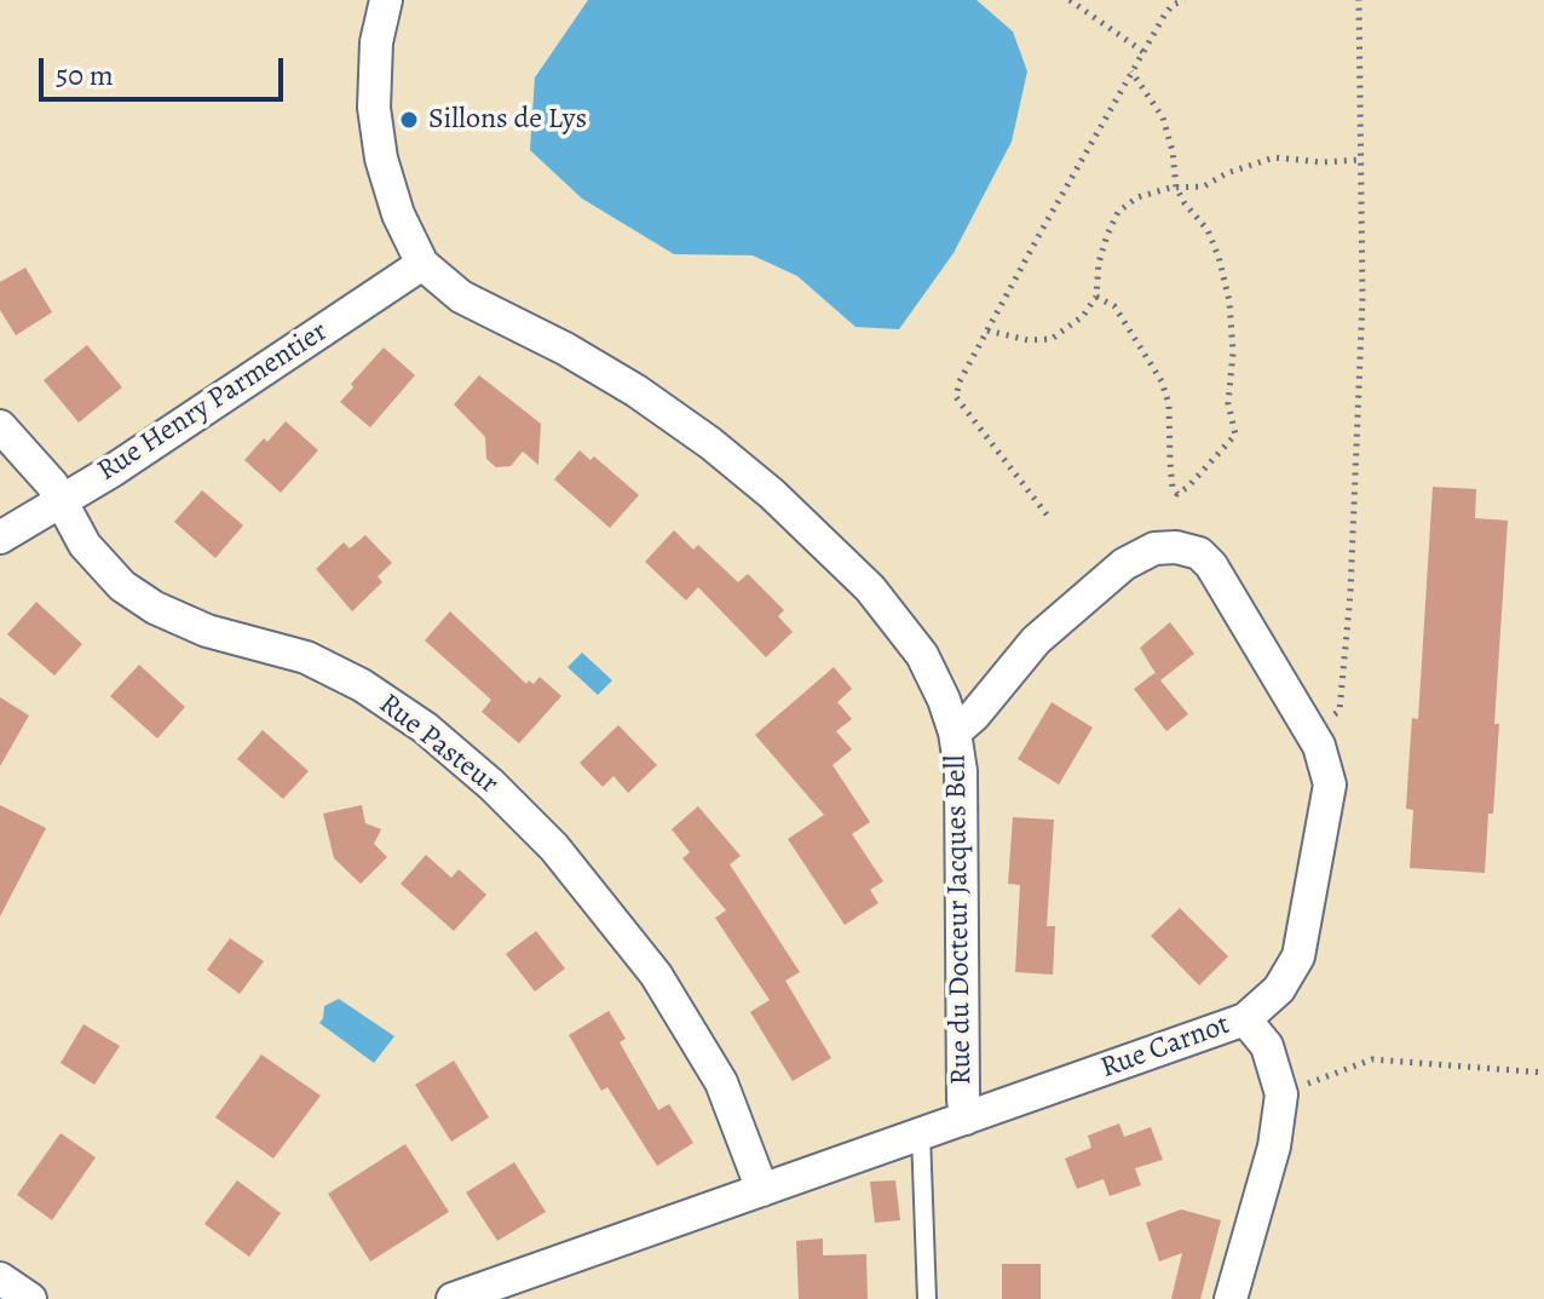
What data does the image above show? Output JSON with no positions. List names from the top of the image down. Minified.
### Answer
{"streets":{"street":["Rue Henry Parmentier","Rue Pasteur","Rue du Docteur Jacques Bell","Rue Carnot"]},"crossings":[["Rue Henry Parmentier","Rue Pasteur"],["Rue Henry Parmentier","Rue du Docteur Jacques Bell"],["Rue Pasteur","Rue Carnot"],["Rue du Docteur Jacques Bell","Rue Carnot"]],"places":["Sillons de Lys"],"scale_bar":"50 m"}
